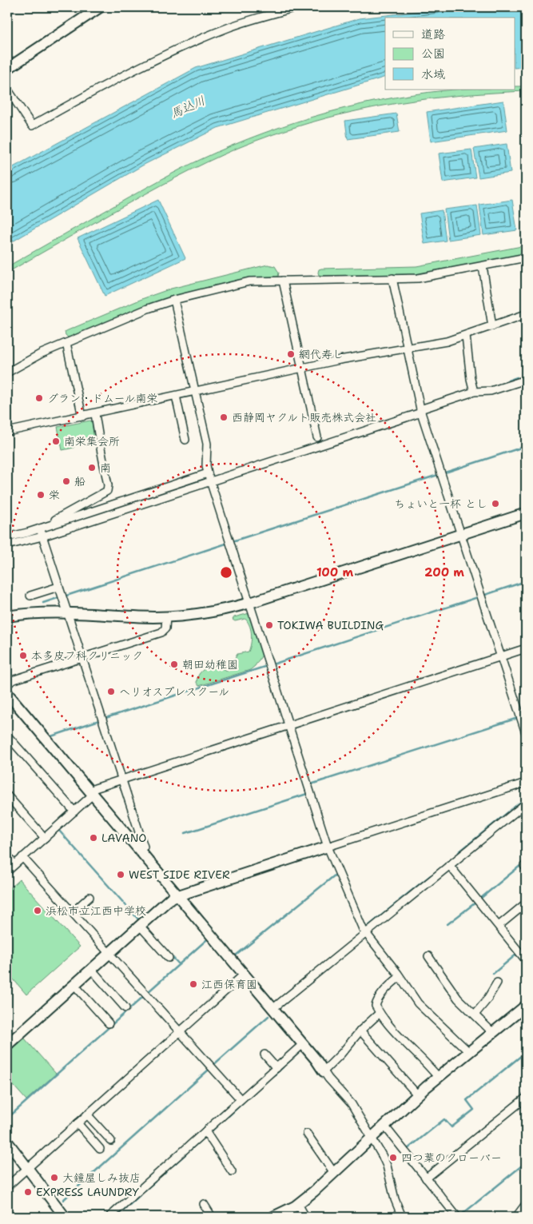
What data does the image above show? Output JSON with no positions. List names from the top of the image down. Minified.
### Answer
{"water":["馬込川"],"places":["網代寿し","グラン・ドムール南栄","西静岡ヤクルト販売株式会社","南栄集会所","南","船","栄","ちょいと一杯 とし","TOKIWA BUILDING","本多皮フ科クリニック","朝田幼稚園","ヘリオスプレスクール","LAVANO","WEST SIDE RIVER","浜松市立江西中学校","江西保育園","四つ葉のクローバー","大鐘屋しみ抜店","EXPRESS LAUNDRY"],"legend":["道路","公園","水域"],"rings":["100 m","200 m"]}
